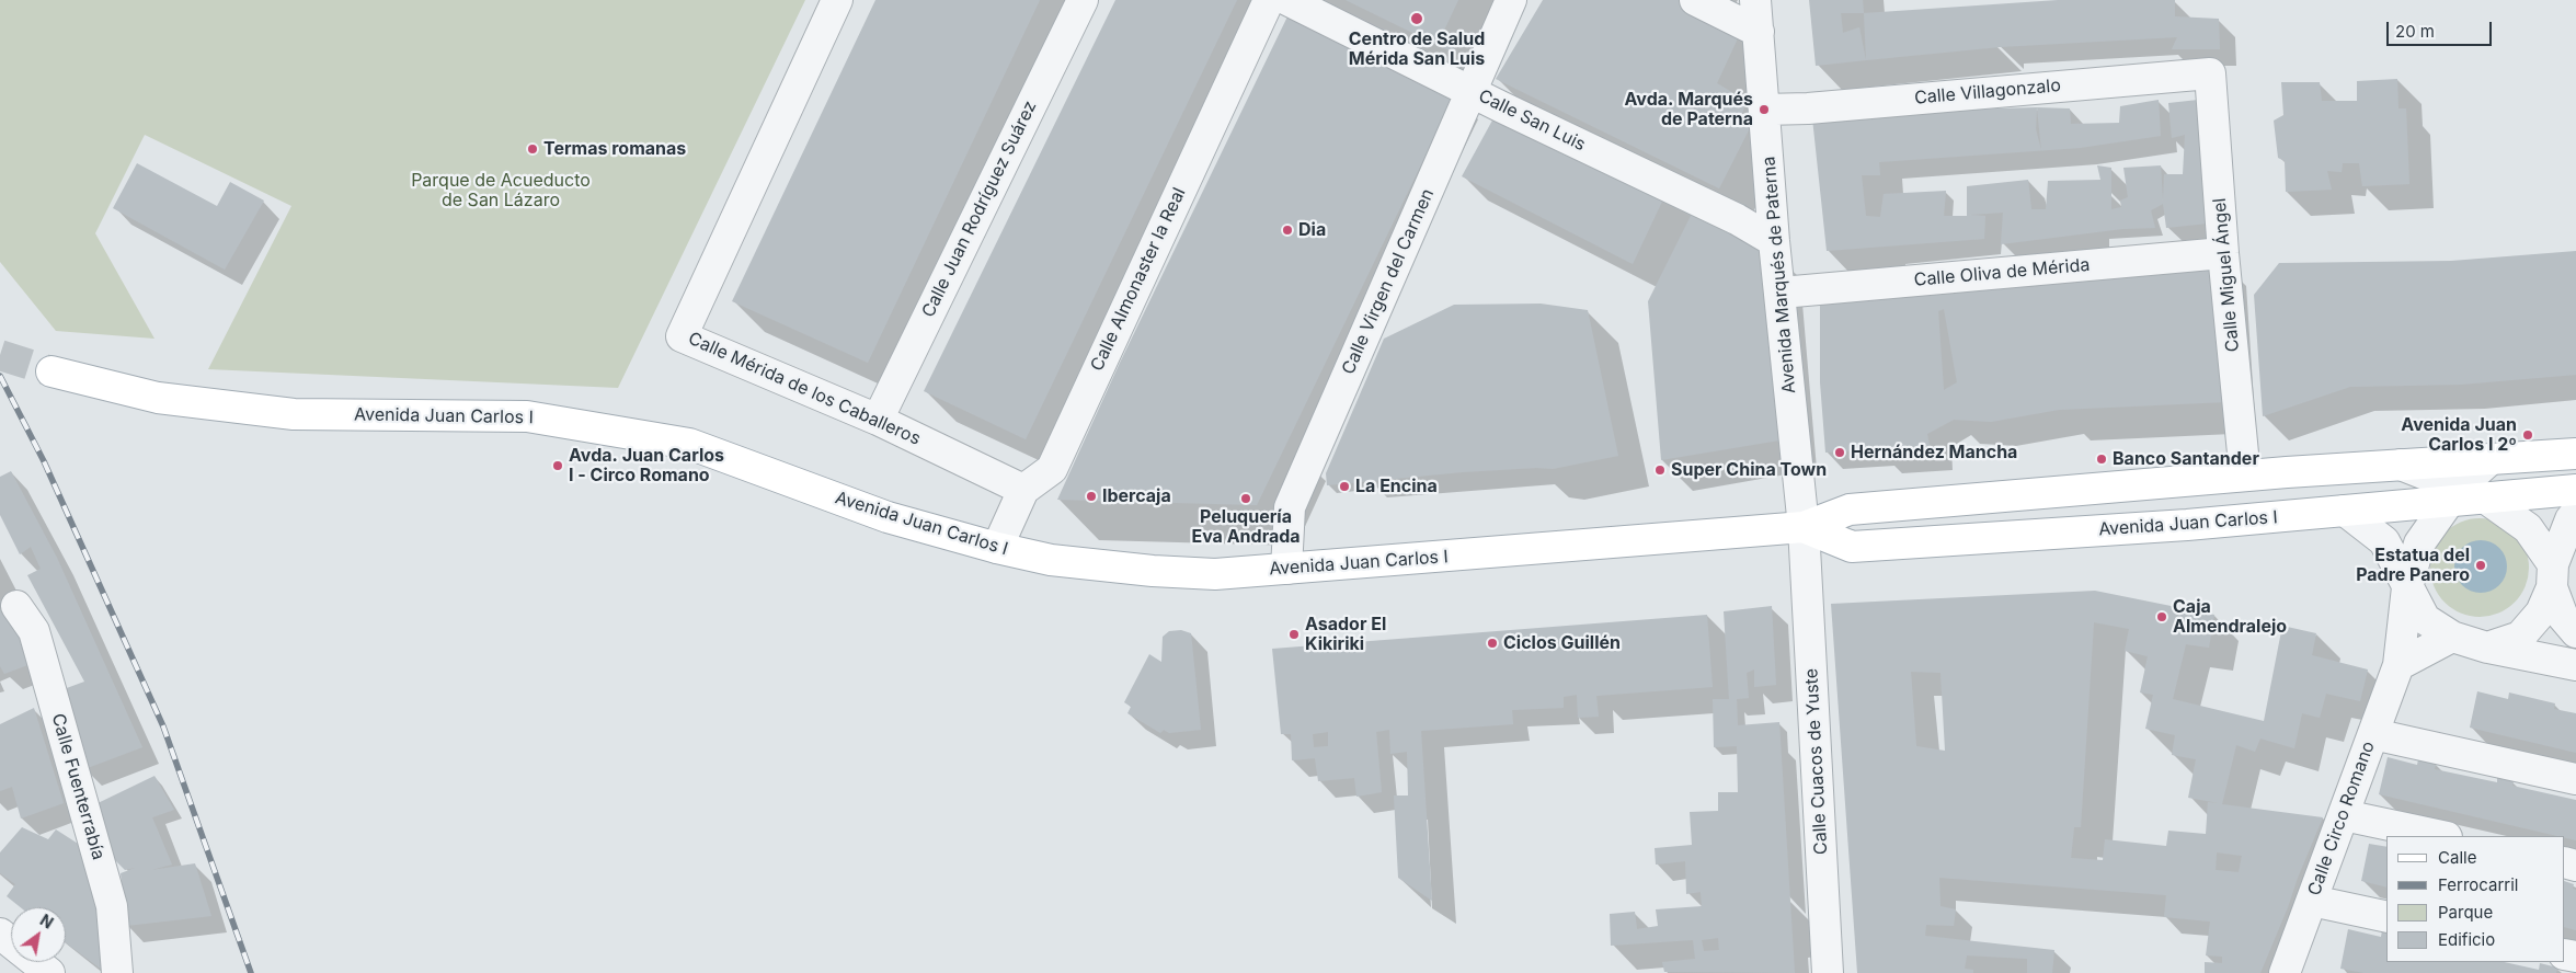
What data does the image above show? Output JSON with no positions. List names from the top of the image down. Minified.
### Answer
{"streets":{"main road":["Avenida Juan Carlos I"],"street":["Calle Villagonzalo","Calle San Luis","Calle Juan Rodríguez Suárez","Calle Oliva de Mérida","Avenida Marqués de Paterna","Calle Miguel Ángel","Calle Almonaster la Real","Calle Virgen del Carmen","Calle Mérida de los Caballeros","Calle Cuacos de Yuste","Calle Fuenterrabía","Calle Circo Romano"]},"crossings":[["Calle Villagonzalo","Avenida Marqués de Paterna"],["Calle Villagonzalo","Calle Miguel Ángel"],["Calle San Luis","Avenida Marqués de Paterna"],["Calle San Luis","Calle Virgen del Carmen"],["Calle Juan Rodríguez Suárez","Calle Mérida de los Caballeros"],["Calle Oliva de Mérida","Avenida Marqués de Paterna"],["Calle Oliva de Mérida","Calle Miguel Ángel"],["Avenida Marqués de Paterna","Avenida Juan Carlos I"],["Avenida Marqués de Paterna","Calle Cuacos de Yuste"],["Calle Miguel Ángel","Avenida Juan Carlos I"],["Calle Almonaster la Real","Calle Mérida de los Caballeros"],["Calle Almonaster la Real","Avenida Juan Carlos I"],["Calle Virgen del Carmen","Avenida Juan Carlos I"],["Avenida Juan Carlos I","Calle Cuacos de Yuste"],["Avenida Juan Carlos I","Calle Circo Romano"]],"parks":["Parque de Acueducto de San Lázaro"],"places":["Centro de Salud Mérida San Luis","Avda. Marqués de Paterna","Termas romanas","Dia","Avenida Juan Carlos I 2º","Hernández Mancha","Banco Santander","Avda. Juan Carlos I - Circo Romano","Super China Town","La Encina","Ibercaja","Peluquería Eva Andrada","Estatua del Padre Panero","Caja Almendralejo","Asador El Kikiriki","Ciclos Guillén"],"legend":["Calle","Ferrocarril","Parque","Edificio"],"scale_bar":"20 m","north":"top right"}
